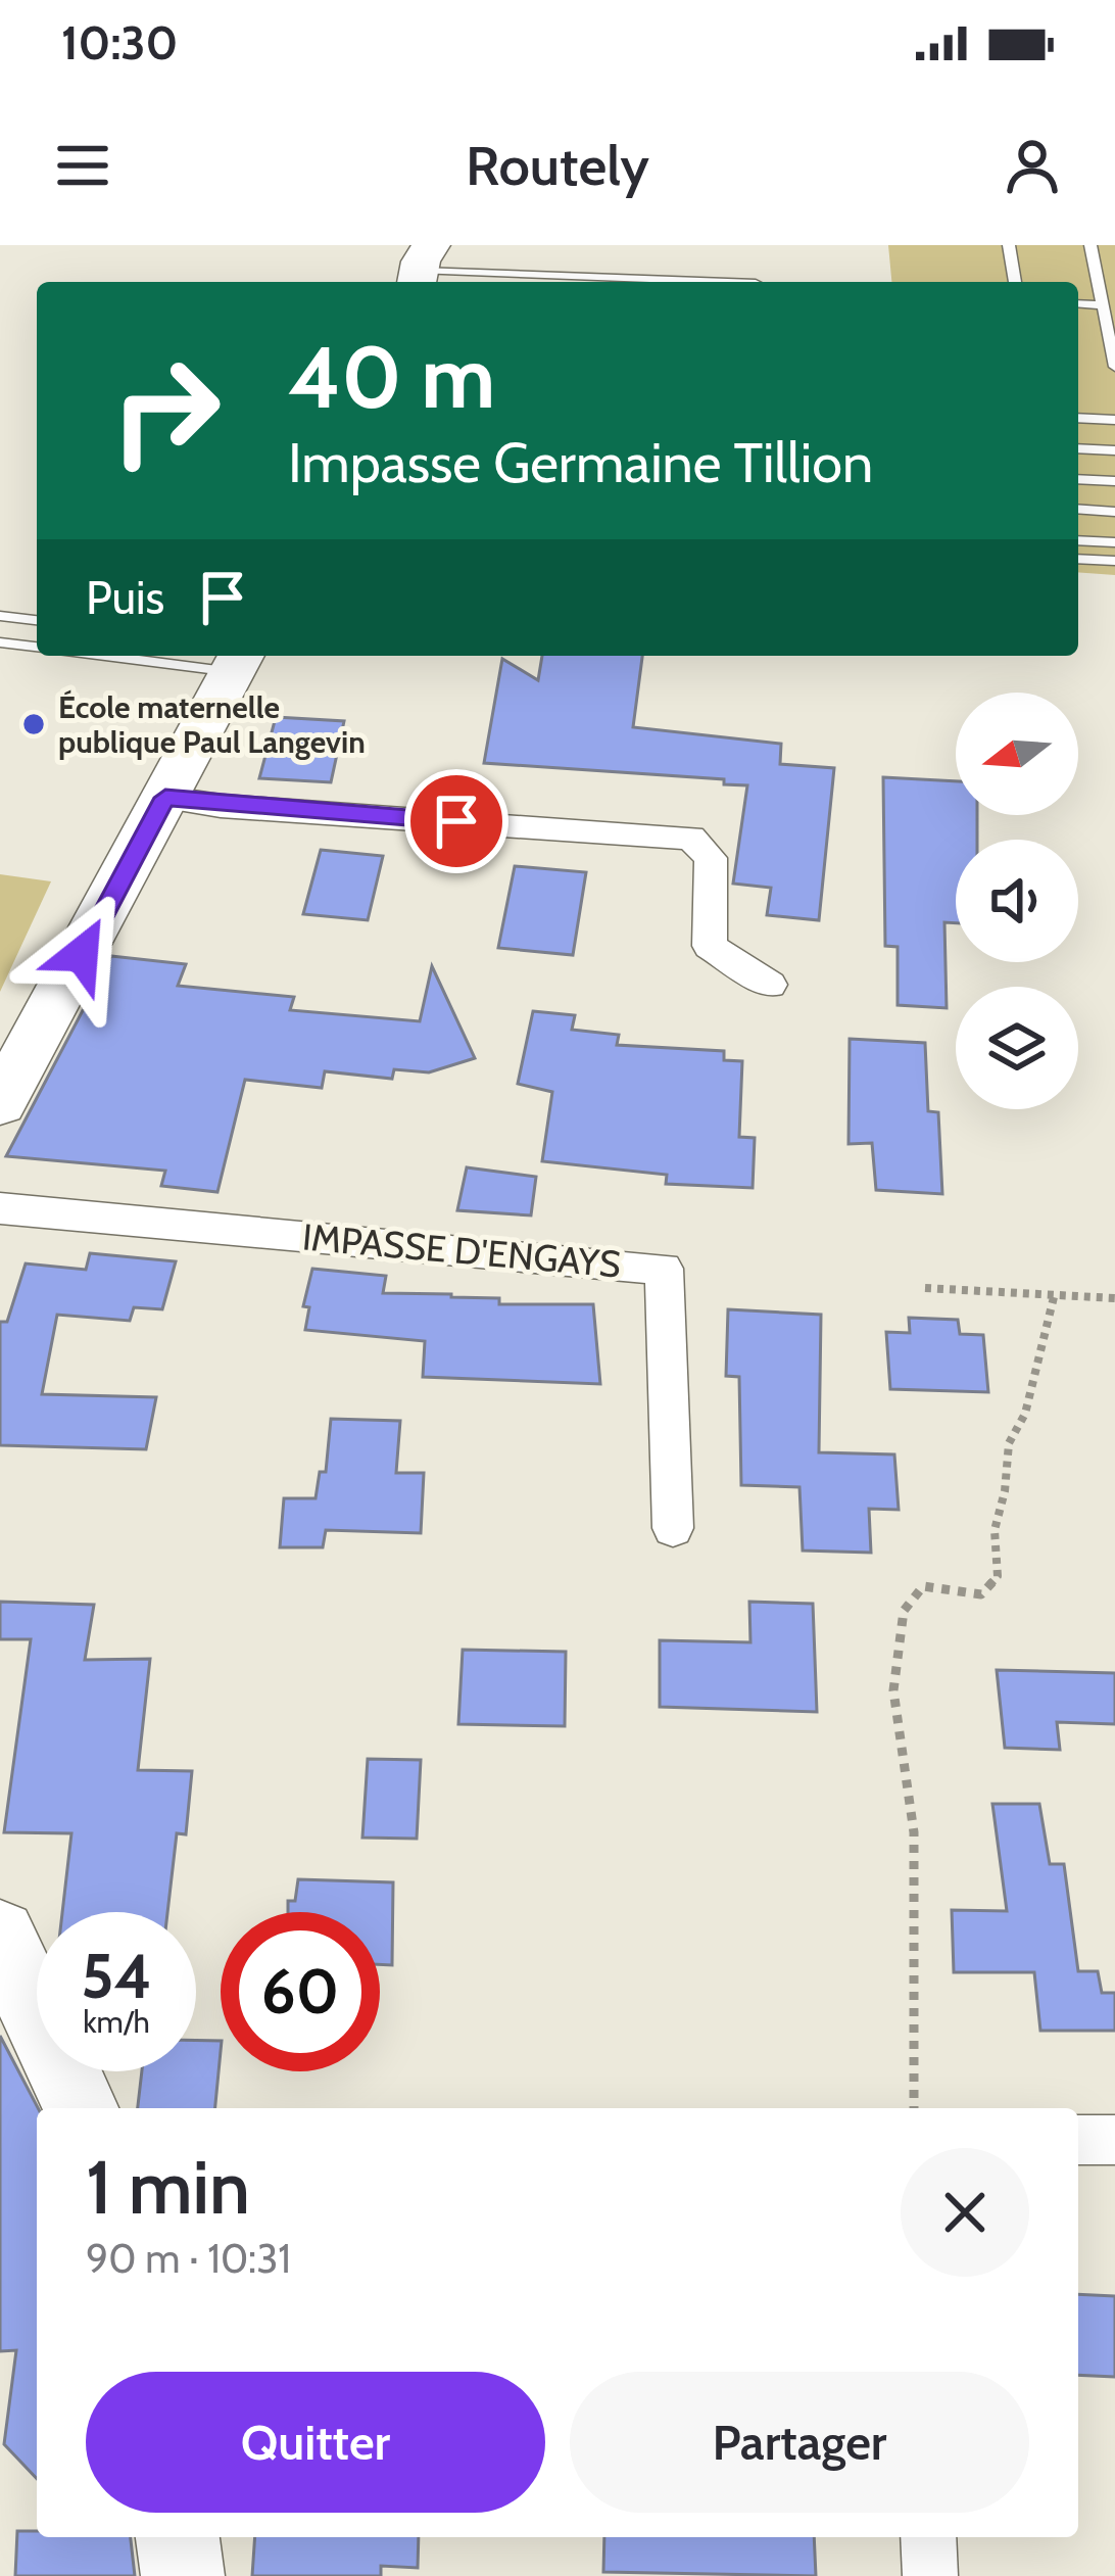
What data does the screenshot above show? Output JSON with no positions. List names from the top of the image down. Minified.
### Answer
{"streets":{"street":["IMPASSE D'ENGAYS"]},"places":["École maternelle publique Paul Langevin"],"north":"left","page":{"status":"10:30","header":"Routely","turn":["40 m","Impasse Germaine Tillion"],"then":"Puis","speed":"54 km/h","limit":"60","heading":["1 min","90 m · 10:31"],"buttons":["Quitter","Partager"]}}
